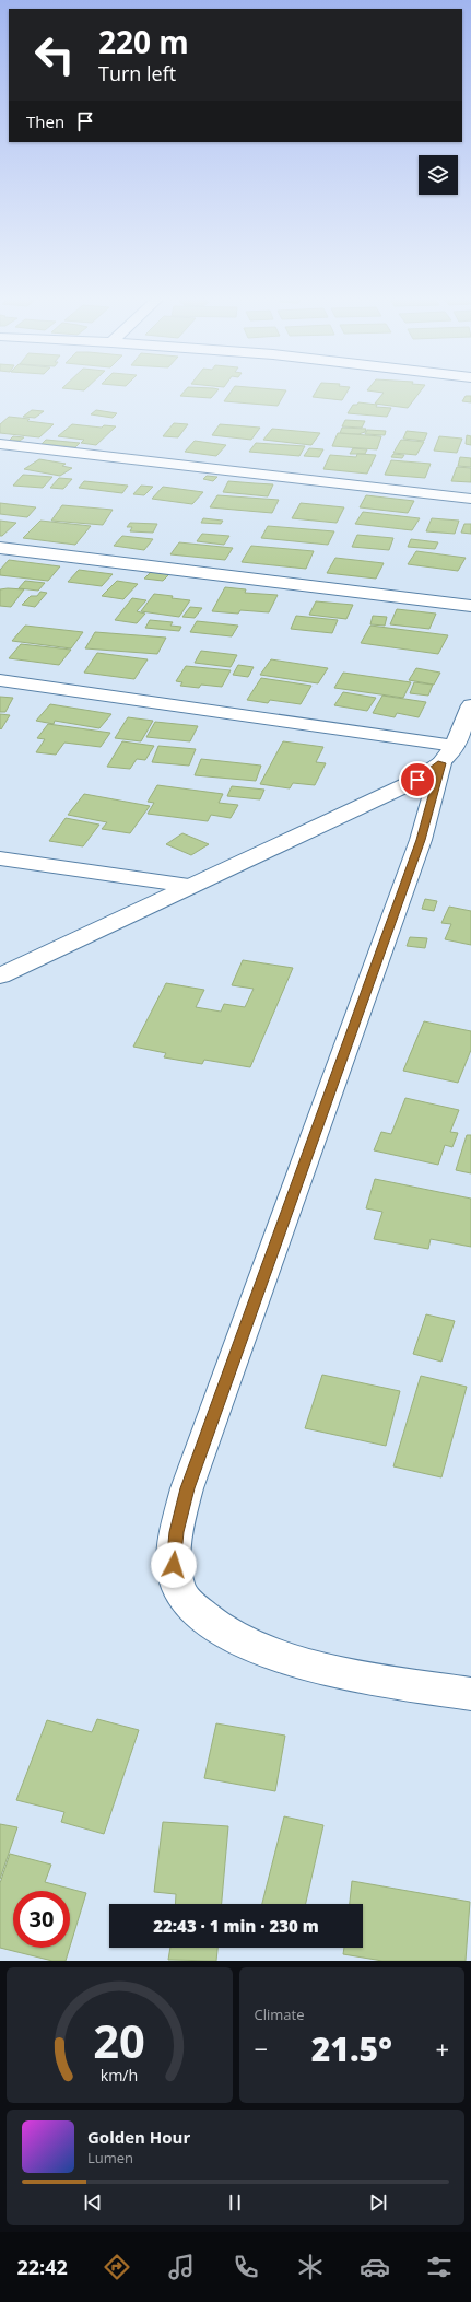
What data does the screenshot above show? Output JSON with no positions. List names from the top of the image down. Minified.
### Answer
{"page":{"turn":["220 m","Turn left"],"then":"Then","limit":"30","trip":"22:43 · 1 min · 230 m","tile":"Climate","heat":["−","21.5°","+"],"song":["Golden Hour","Lumen"],"tabs":"22:42","gauge":["20","km/h"]}}
